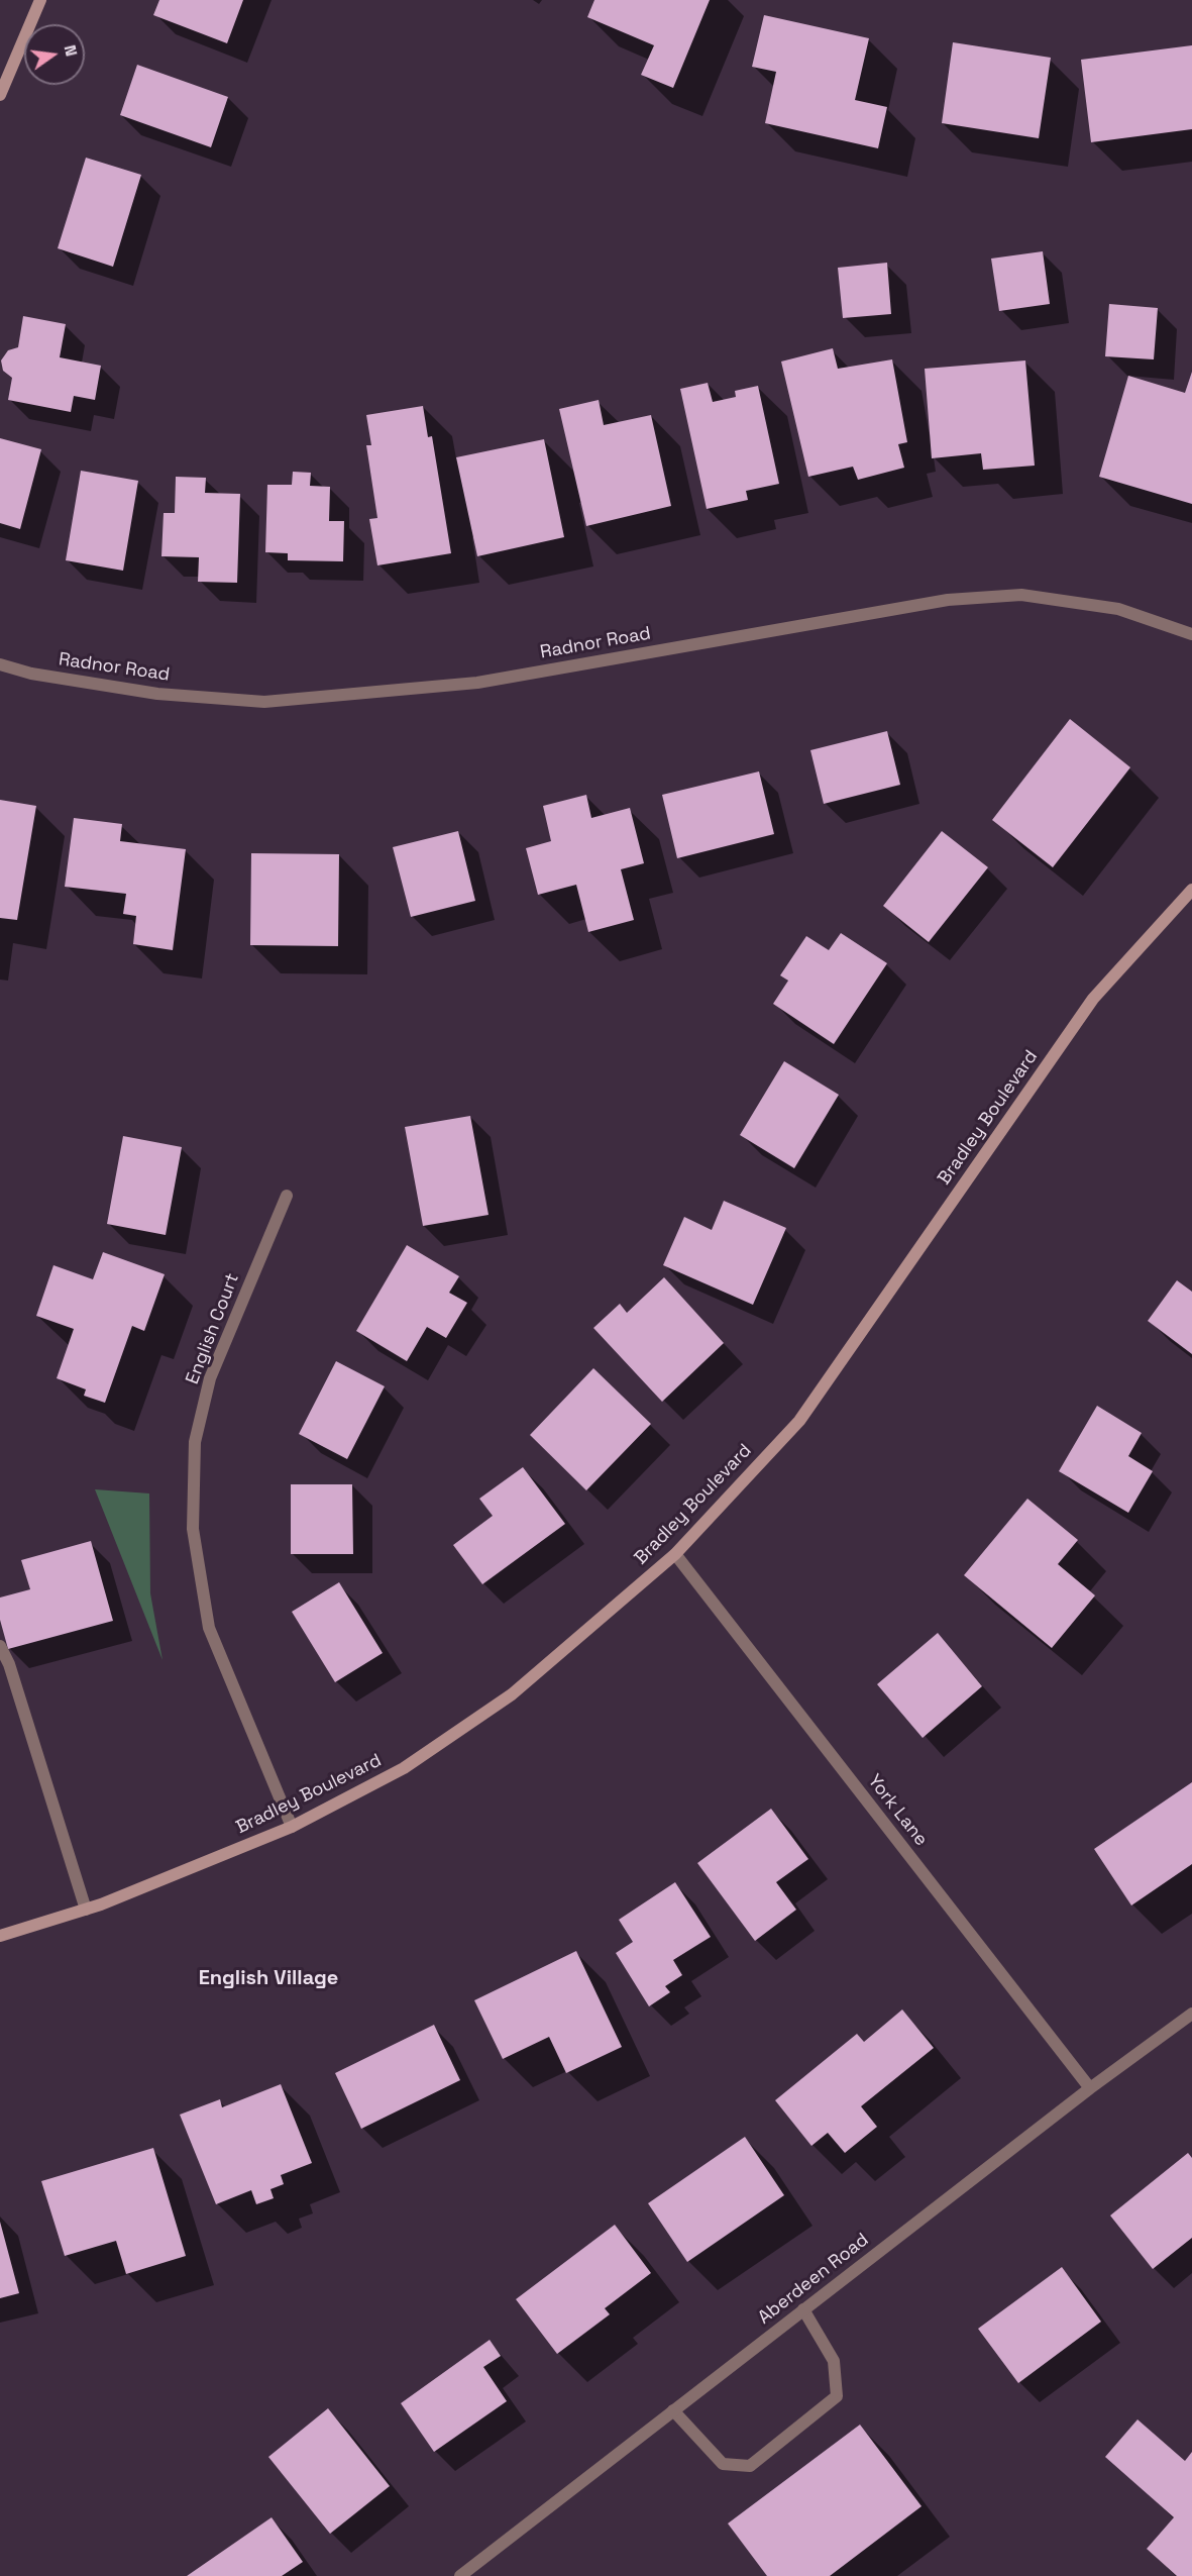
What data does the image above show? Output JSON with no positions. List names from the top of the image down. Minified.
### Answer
{"streets":{"main road":["Bradley Boulevard"],"street":["Radnor Road","English Court","York Lane","Aberdeen Road"]},"crossings":[["Bradley Boulevard","English Court"],["Bradley Boulevard","York Lane"],["York Lane","Aberdeen Road"]],"districts":["English Village"],"north":"right"}
